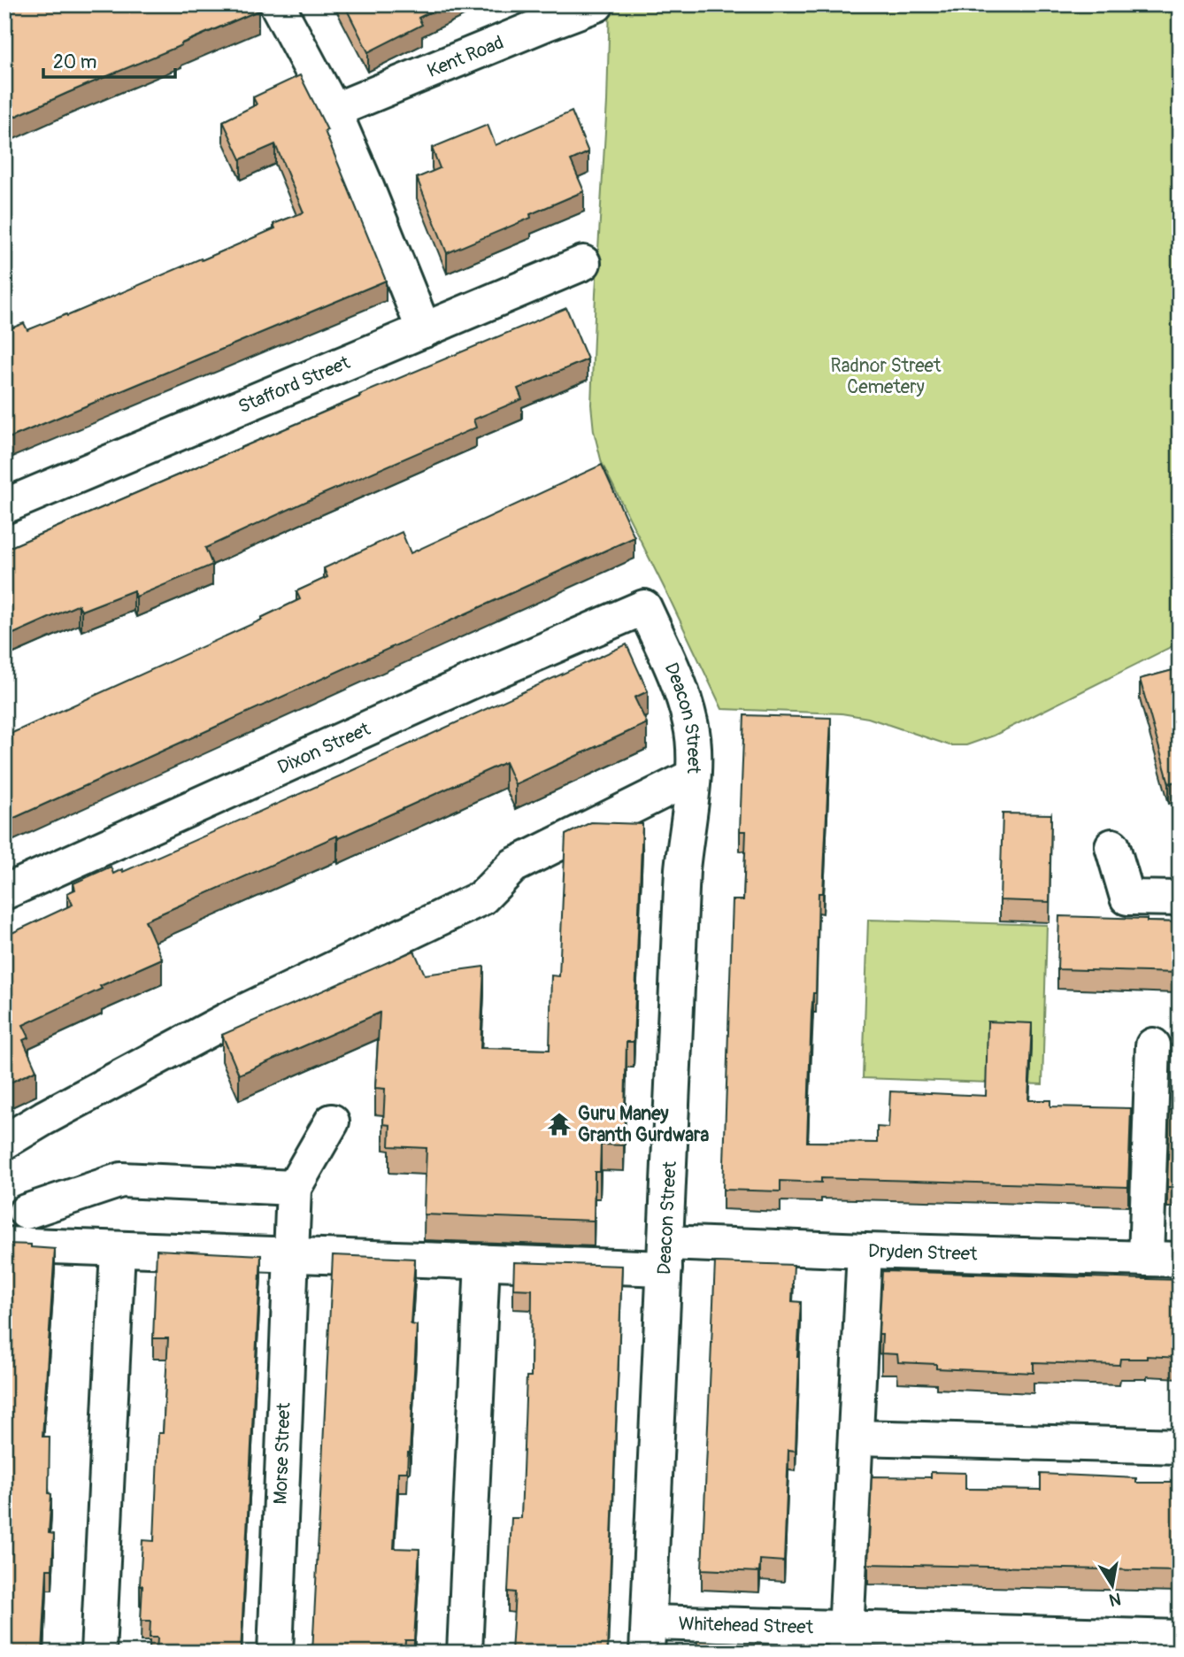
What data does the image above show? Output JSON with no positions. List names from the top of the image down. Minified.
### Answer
{"streets":{"street":["Kent Road","Stafford Street","Deacon Street","Dixon Street","Dryden Street","Morse Street","Whitehead Street"]},"crossings":[["Deacon Street","Dixon Street"],["Deacon Street","Dryden Street"],["Deacon Street","Whitehead Street"],["Dryden Street","Morse Street"]],"parks":["Radnor Street Cemetery"],"places":{"temple":["Guru Maney Granth Gurdwara"]},"scale_bar":"20 m","north":"bottom"}
